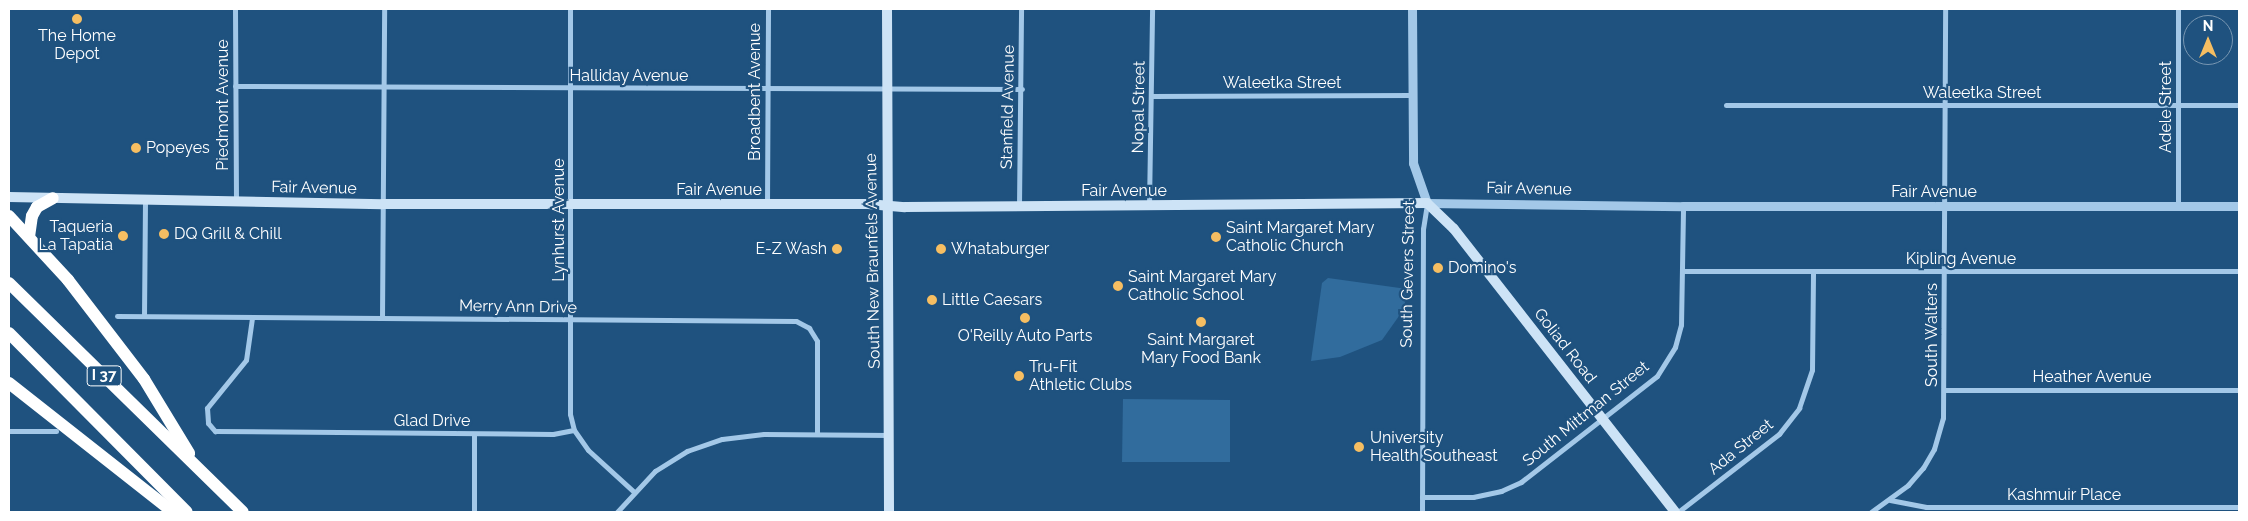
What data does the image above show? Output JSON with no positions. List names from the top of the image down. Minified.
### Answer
{"streets":{"highway":["I 37"],"main road":["Fair Avenue","South New Braunfels Avenue","Goliad Road"],"street":["Halliday Avenue","Waleetka Street","Broadbent Avenue","Piedmont Avenue","Stanfield Avenue","Nopal Street","Adele Street","Lynhurst Avenue","Kipling Avenue","South Gevers Street","Merry Ann Drive","South Walters","Heather Avenue","South Mittman Street","Glad Drive","Ada Street","Kashmuir Place"]},"crossings":[["Halliday Avenue","Broadbent Avenue"],["Halliday Avenue","Piedmont Avenue"],["Halliday Avenue","Stanfield Avenue"],["Halliday Avenue","Lynhurst Avenue"],["Halliday Avenue","South New Braunfels Avenue"],["Waleetka Street","Nopal Street"],["Waleetka Street","Adele Street"],["Waleetka Street","South Gevers Street"],["Waleetka Street","South Walters"],["Broadbent Avenue","Fair Avenue"],["Piedmont Avenue","Fair Avenue"],["Stanfield Avenue","Fair Avenue"],["Nopal Street","Fair Avenue"],["Adele Street","Fair Avenue"],["Fair Avenue","Lynhurst Avenue"],["Fair Avenue","South New Braunfels Avenue"],["Fair Avenue","South Gevers Street"],["Fair Avenue","South Walters"],["Fair Avenue","Goliad Road"],["Fair Avenue","South Mittman Street"],["Lynhurst Avenue","Merry Ann Drive"],["Lynhurst Avenue","Glad Drive"],["Kipling Avenue","South Walters"],["Kipling Avenue","South Mittman Street"],["Kipling Avenue","Ada Street"],["South Gevers Street","Goliad Road"],["South Gevers Street","South Mittman Street"],["Merry Ann Drive","Glad Drive"],["South Walters","Heather Avenue"],["South Walters","Kashmuir Place"],["Goliad Road","South Mittman Street"],["Goliad Road","Ada Street"]],"places":["The Home Depot","Popeyes","DQ Grill & Chill","Taqueria La Tapatia","Saint Margaret Mary Catholic Church","E-Z Wash","Whataburger","Domino's","Saint Margaret Mary Catholic School","Little Caesars","O'Reilly Auto Parts","Saint Margaret Mary Food Bank","Tru-Fit Athletic Clubs","University Health Southeast"],"north":"top"}
